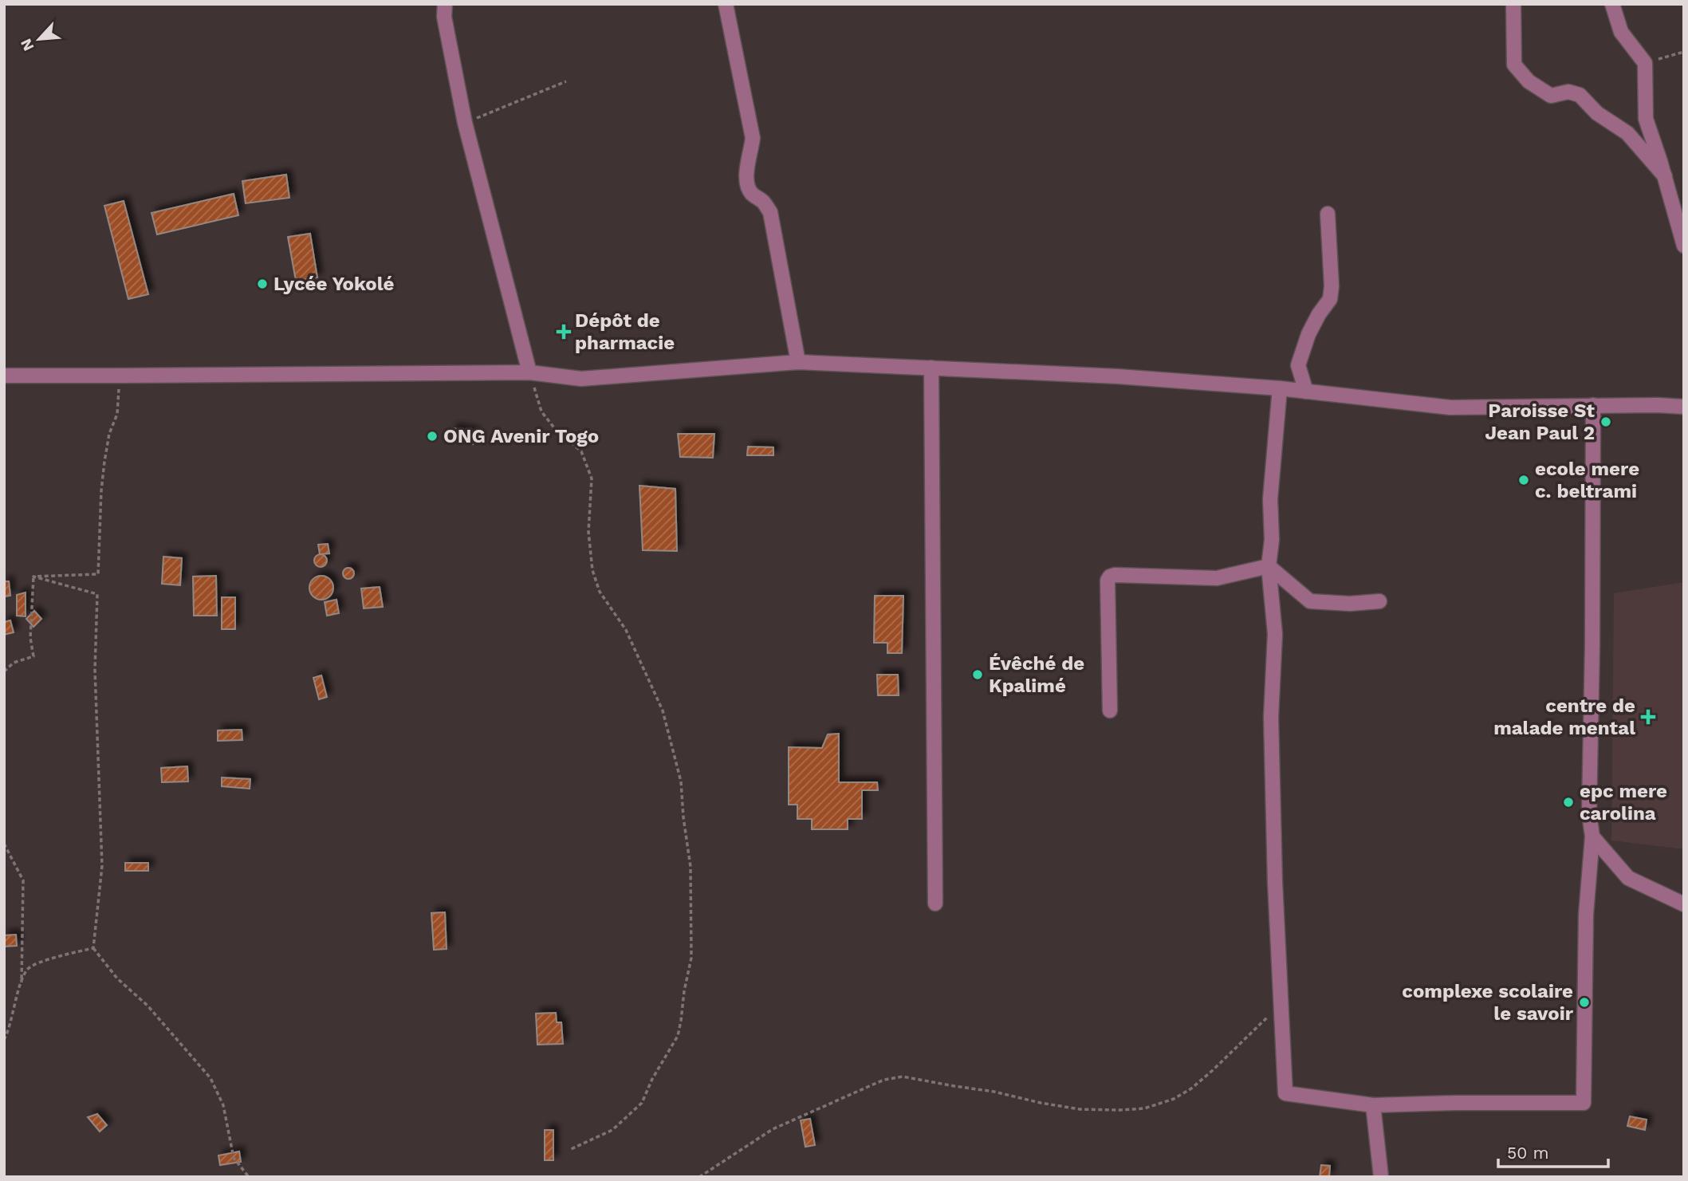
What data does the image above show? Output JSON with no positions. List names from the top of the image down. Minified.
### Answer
{"places":{"other":["Lycée Yokolé","Paroisse St Jean Paul 2","ONG Avenir Togo","ecole mere c. beltrami","Évêché de Kpalimé","epc mere carolina","complexe scolaire le savoir"],"health":["Dépôt de pharmacie","centre de malade mental"]},"scale_bar":"50 m","north":"bottom left"}
